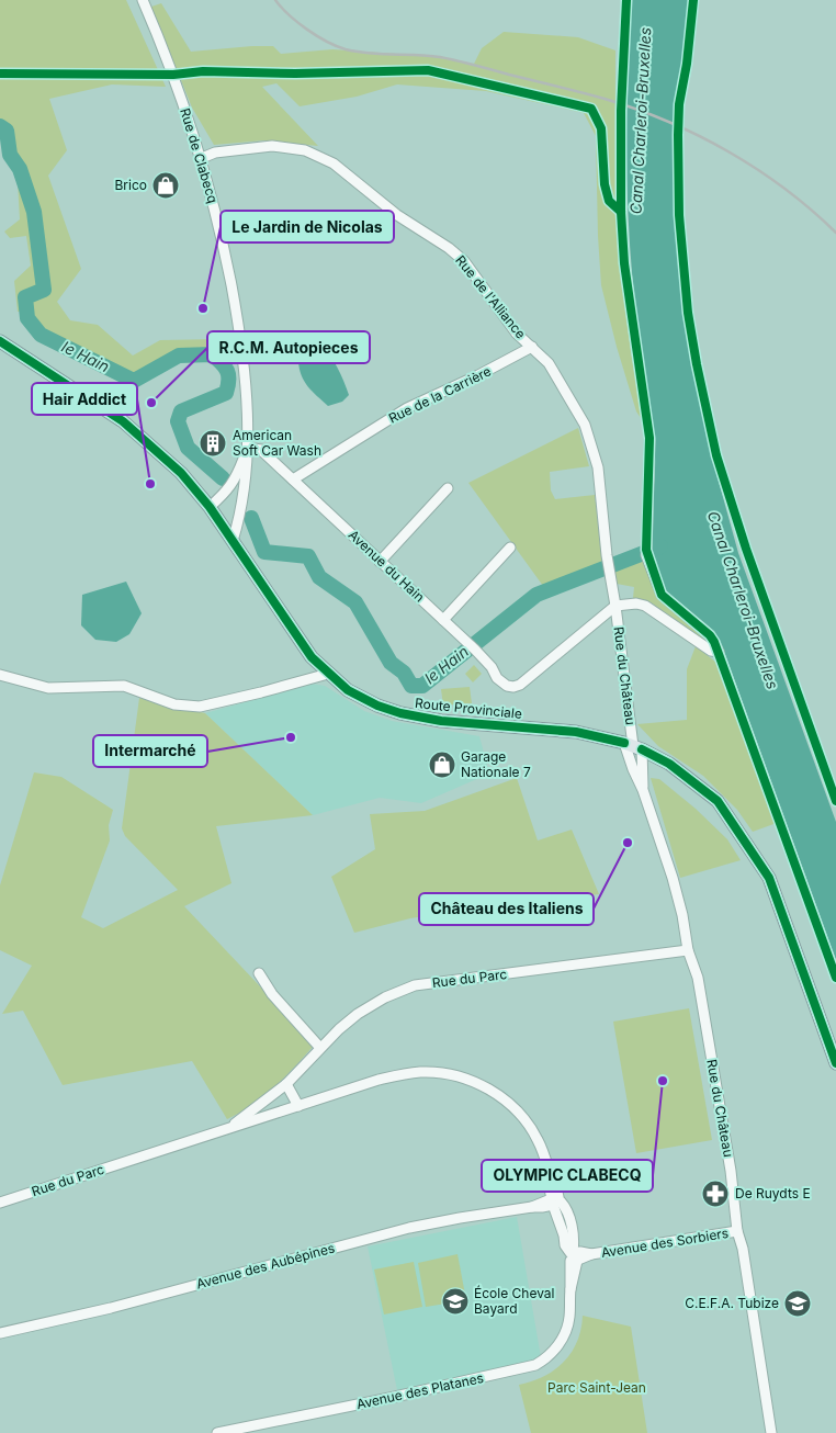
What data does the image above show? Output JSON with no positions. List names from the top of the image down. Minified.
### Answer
{"streets":{"main road":["Route Provinciale"],"street":["Rue de Clabecq","Rue de l'Alliance","Rue de la Carrière","Avenue du Hain","Rue du Château","Rue du Parc","Avenue des Sorbiers","Avenue des Aubépines","Avenue des Platanes"]},"crossings":[["Rue de Clabecq","Rue de l'Alliance"],["Rue de Clabecq","Avenue du Hain"],["Rue de Clabecq","Route Provinciale"],["Rue de l'Alliance","Rue de la Carrière"],["Rue de l'Alliance","Avenue du Hain"],["Rue de l'Alliance","Rue du Château"],["Rue de la Carrière","Avenue du Hain"],["Avenue du Hain","Rue du Château"],["Rue du Château","Route Provinciale"],["Rue du Château","Rue du Parc"],["Rue du Château","Avenue des Sorbiers"],["Rue du Parc","Avenue des Platanes"],["Avenue des Sorbiers","Avenue des Platanes"],["Avenue des Aubépines","Avenue des Platanes"]],"water":["Canal Charleroi-Bruxelles","le Hain"],"parks":["Parc Saint-Jean"],"places":{"shop":["Brico","Garage Nationale 7"],"other":["Le Jardin de Nicolas","R.C.M. Autopieces","Hair Addict","Intermarché","Château des Italiens","OLYMPIC CLABECQ"],"building":["American Soft Car Wash"],"pharmacy":["De Ruydts E"],"school or university":["École Cheval Bayard","C.E.F.A. Tubize"]}}
